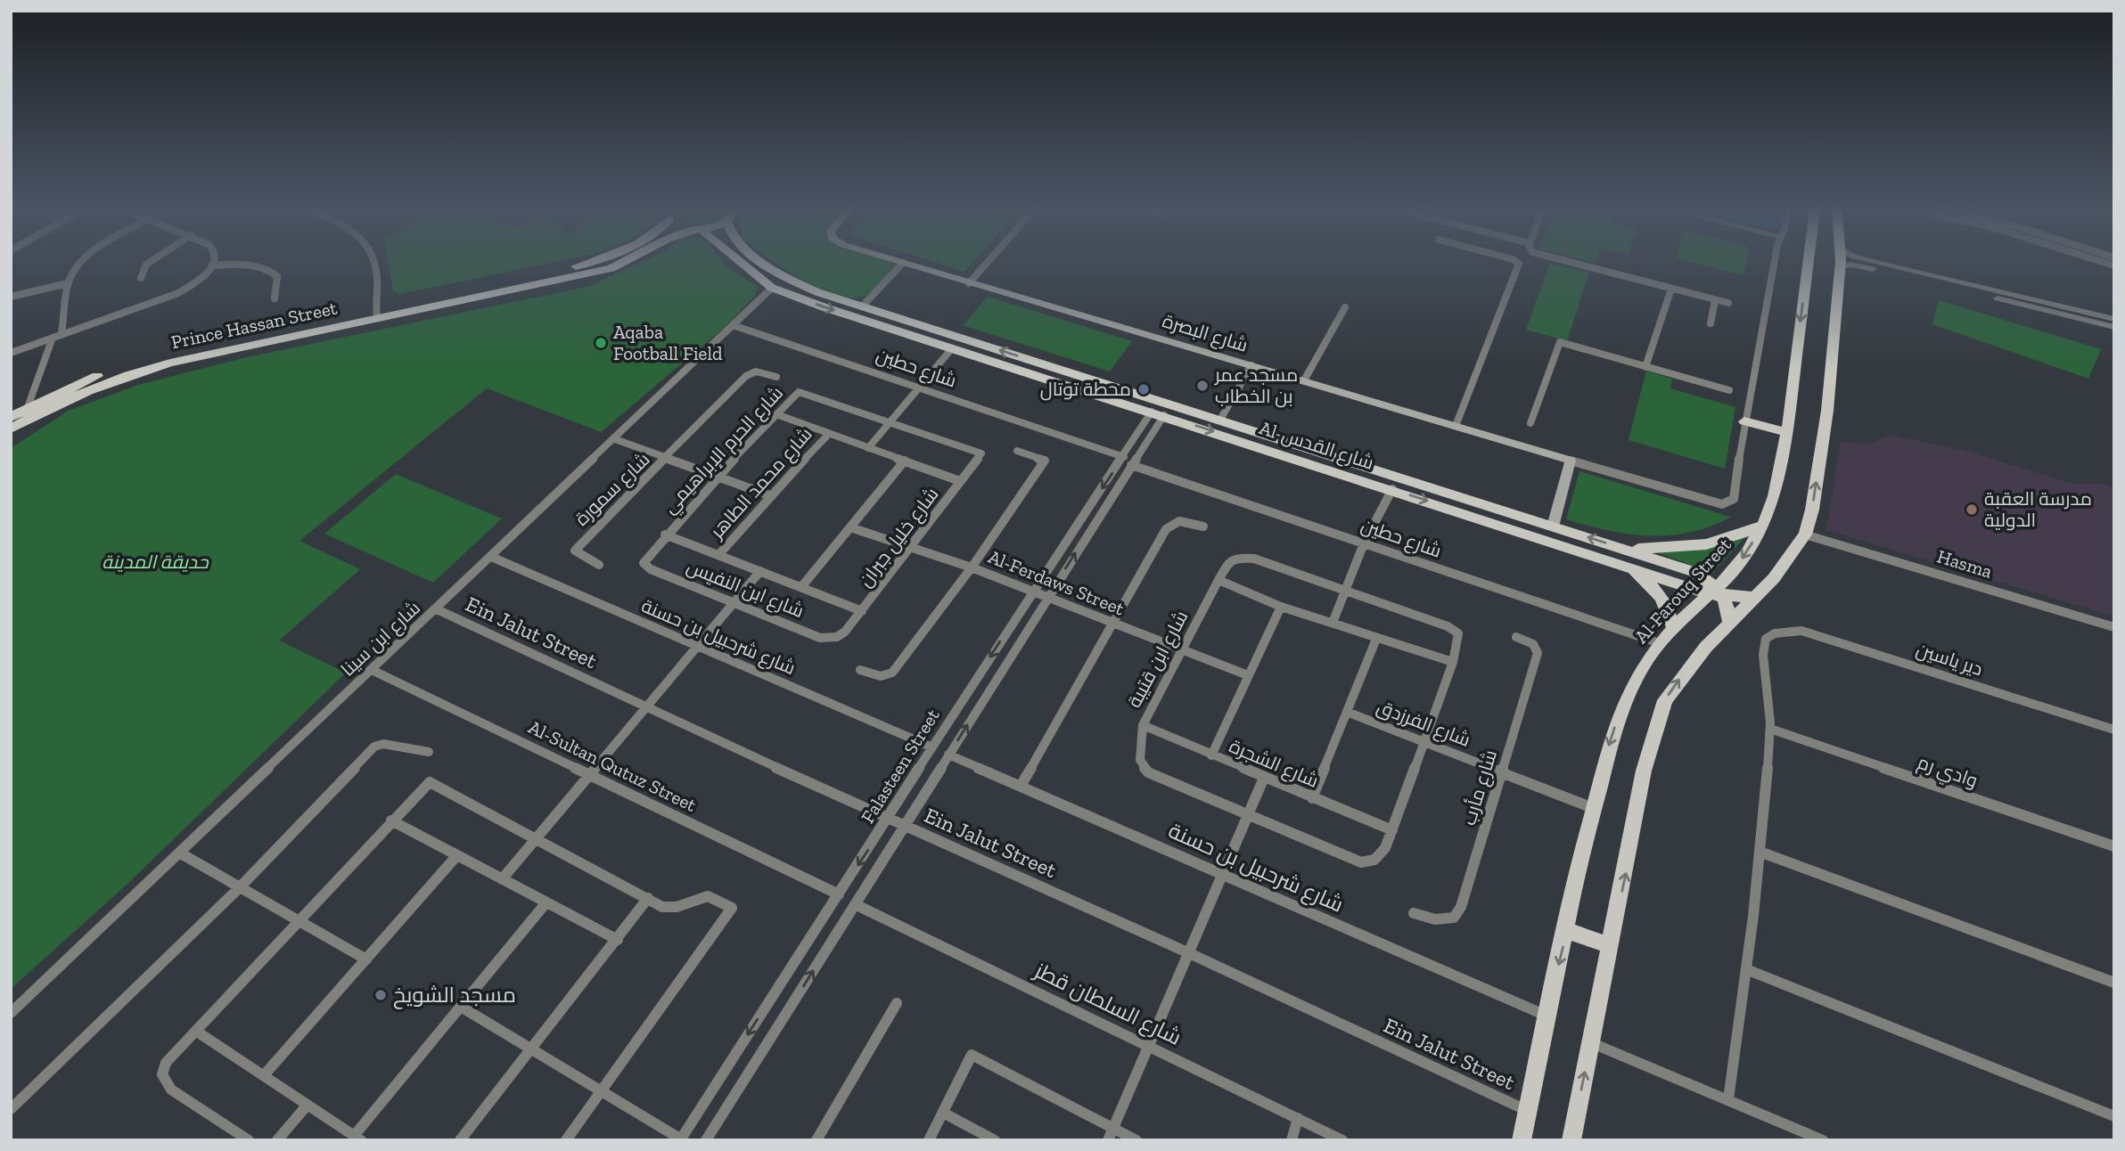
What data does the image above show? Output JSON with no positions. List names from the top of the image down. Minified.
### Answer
{"streets":{"main road":["Prince Hassan Street","شارع البصرة","Al-شارع القدس","Al-Farouq Street"],"street":["شارع حطين","شارع الحرم الإبراهيمي","شارع محمد الطاهر","شارع سمورة","شارع خليل جبران","Hasma","Al-Ferdaws Street","شارع ابن النفيس","Ein Jalut Street","شارع شرحبيل بن حسنة","شارع ابن سينا","شارع ابن قتيبة","دير ياسين","شارع الفرزدق","شارع الشجرة","Al-Sultan Qutuz Street","Falasteen Street","وادي رم","شارع مأرب","شارع السلطان قطز"]},"crossings":[["شارع حطين","Al-Farouq Street"],["شارع حطين","شارع ابن سينا"],["شارع حطين","Falasteen Street"],["Al-شارع القدس","Al-Farouq Street"],["Al-شارع القدس","شارع ابن سينا"],["Al-شارع القدس","Falasteen Street"],["شارع الحرم الإبراهيمي","شارع محمد الطاهر"],["شارع الحرم الإبراهيمي","شارع خليل جبران"],["شارع الحرم الإبراهيمي","شارع ابن النفيس"],["شارع محمد الطاهر","شارع خليل جبران"],["شارع خليل جبران","Al-Ferdaws Street"],["شارع خليل جبران","شارع ابن النفيس"],["Al-Ferdaws Street","شارع ابن قتيبة"],["Al-Ferdaws Street","Falasteen Street"],["Al-Farouq Street","Ein Jalut Street"],["Al-Farouq Street","شارع شرحبيل بن حسنة"],["Al-Farouq Street","شارع الفرزدق"],["Ein Jalut Street","شارع ابن سينا"],["Ein Jalut Street","Falasteen Street"],["شارع شرحبيل بن حسنة","شارع ابن سينا"],["شارع شرحبيل بن حسنة","Falasteen Street"],["شارع ابن سينا","Al-Sultan Qutuz Street"],["شارع ابن قتيبة","شارع الشجرة"],["دير ياسين","وادي رم"],["شارع الفرزدق","شارع مأرب"],["Al-Sultan Qutuz Street","Falasteen Street"],["Falasteen Street","شارع السلطان قطز"]],"parks":["حديقة المدينة"],"places":["Aqaba Football Field","مسجد عمر بن الخطاب","محطة توتال","مدرسة العقبة الدولية","مسجد الشويخ"]}
